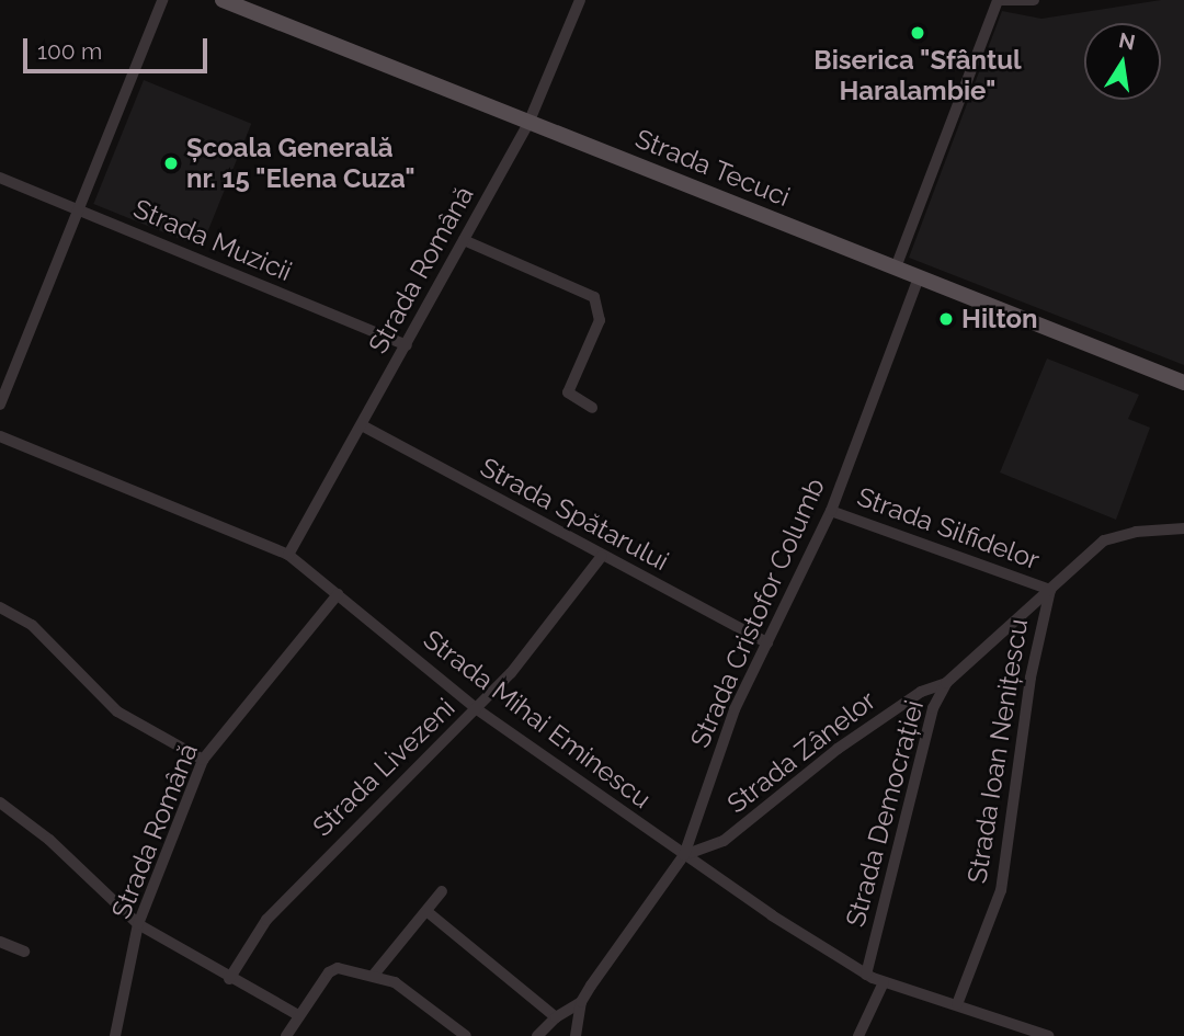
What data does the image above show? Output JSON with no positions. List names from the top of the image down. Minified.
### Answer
{"streets":{"main road":["Strada Tecuci"],"street":["Strada Muzicii","Strada Română","Strada Spătarului","Strada Silfidelor","Strada Cristofor Columb","Strada Mihai Eminescu","Strada Ioan Nenițescu","Strada Zânelor","Strada Livezeni","Strada Democrației"]},"crossings":[["Strada Tecuci","Strada Română"],["Strada Tecuci","Strada Cristofor Columb"],["Strada Muzicii","Strada Română"],["Strada Română","Strada Spătarului"],["Strada Română","Strada Mihai Eminescu"],["Strada Spătarului","Strada Cristofor Columb"],["Strada Spătarului","Strada Livezeni"],["Strada Silfidelor","Strada Cristofor Columb"],["Strada Silfidelor","Strada Ioan Nenițescu"],["Strada Silfidelor","Strada Democrației"],["Strada Cristofor Columb","Strada Mihai Eminescu"],["Strada Cristofor Columb","Strada Zânelor"],["Strada Mihai Eminescu","Strada Ioan Nenițescu"],["Strada Mihai Eminescu","Strada Zânelor"],["Strada Mihai Eminescu","Strada Livezeni"],["Strada Mihai Eminescu","Strada Democrației"],["Strada Ioan Nenițescu","Strada Democrației"],["Strada Zânelor","Strada Democrației"]],"places":["Biserica \"Sfântul Haralambie\"","Școala Generală nr. 15 \"Elena Cuza\"","Hilton"],"scale_bar":"100 m","north":"top"}
